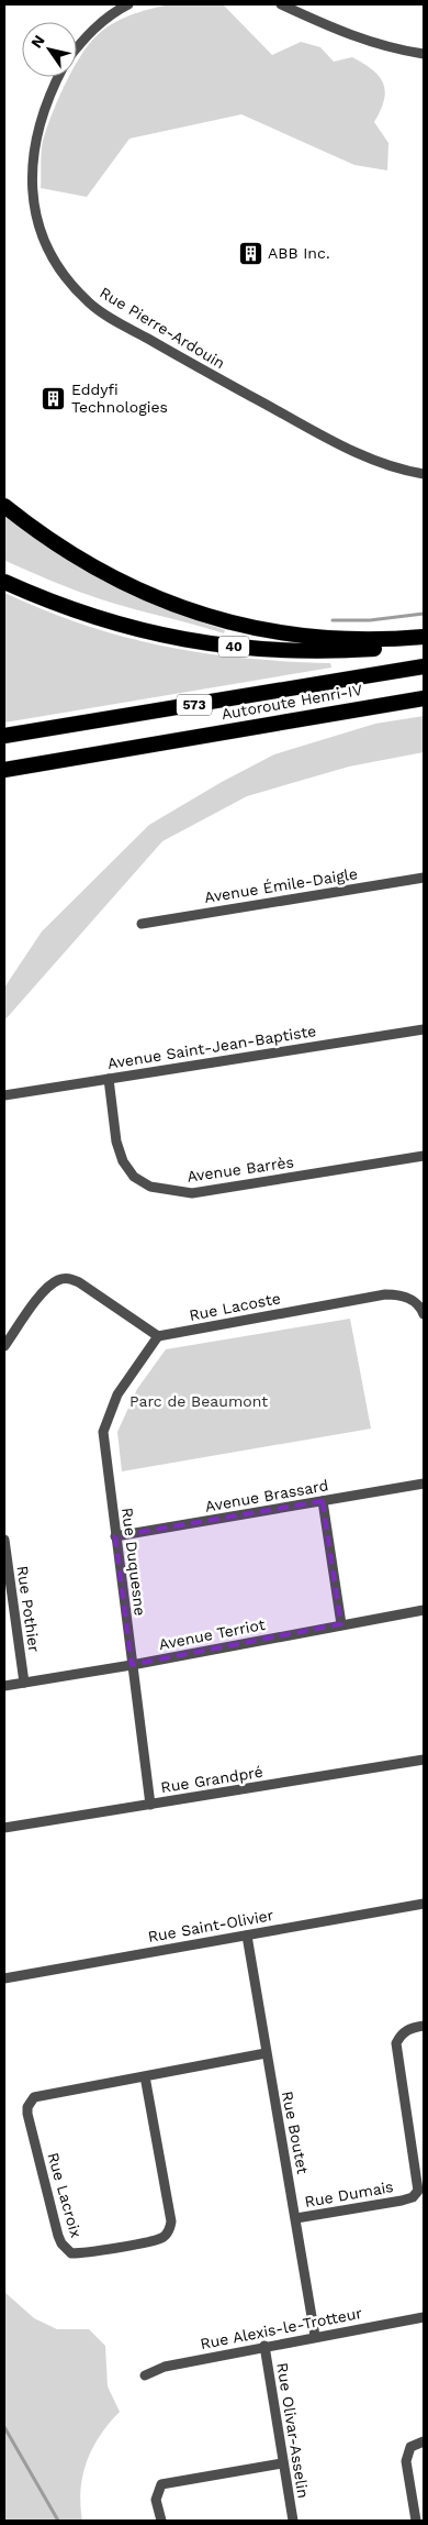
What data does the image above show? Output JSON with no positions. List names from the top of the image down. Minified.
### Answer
{"streets":{"highway":["40","Autoroute Henri-IV","573"],"street":["Rue Pierre-Ardouin","Avenue Émile-Daigle","Avenue Saint-Jean-Baptiste","Avenue Barrès","Rue Lacoste","Avenue Brassard","Rue Duquesne","Rue Pothier","Avenue Terriot","Rue Grandpré","Rue Saint-Olivier","Rue Boutet","Rue Dumais","Rue Lacroix","Rue Alexis-le-Trotteur","Rue Olivar-Asselin"]},"crossings":[["Avenue Saint-Jean-Baptiste","Avenue Barrès"],["Rue Lacoste","Rue Duquesne"],["Avenue Brassard","Rue Duquesne"],["Rue Duquesne","Avenue Terriot"],["Rue Duquesne","Rue Grandpré"],["Rue Pothier","Avenue Terriot"],["Rue Saint-Olivier","Rue Boutet"],["Rue Boutet","Rue Dumais"],["Rue Boutet","Rue Lacroix"],["Rue Boutet","Rue Alexis-le-Trotteur"],["Rue Alexis-le-Trotteur","Rue Olivar-Asselin"]],"parks":["Parc de Beaumont"],"places":{"building":["ABB Inc.","Eddyfi Technologies"]},"north":"top left"}
